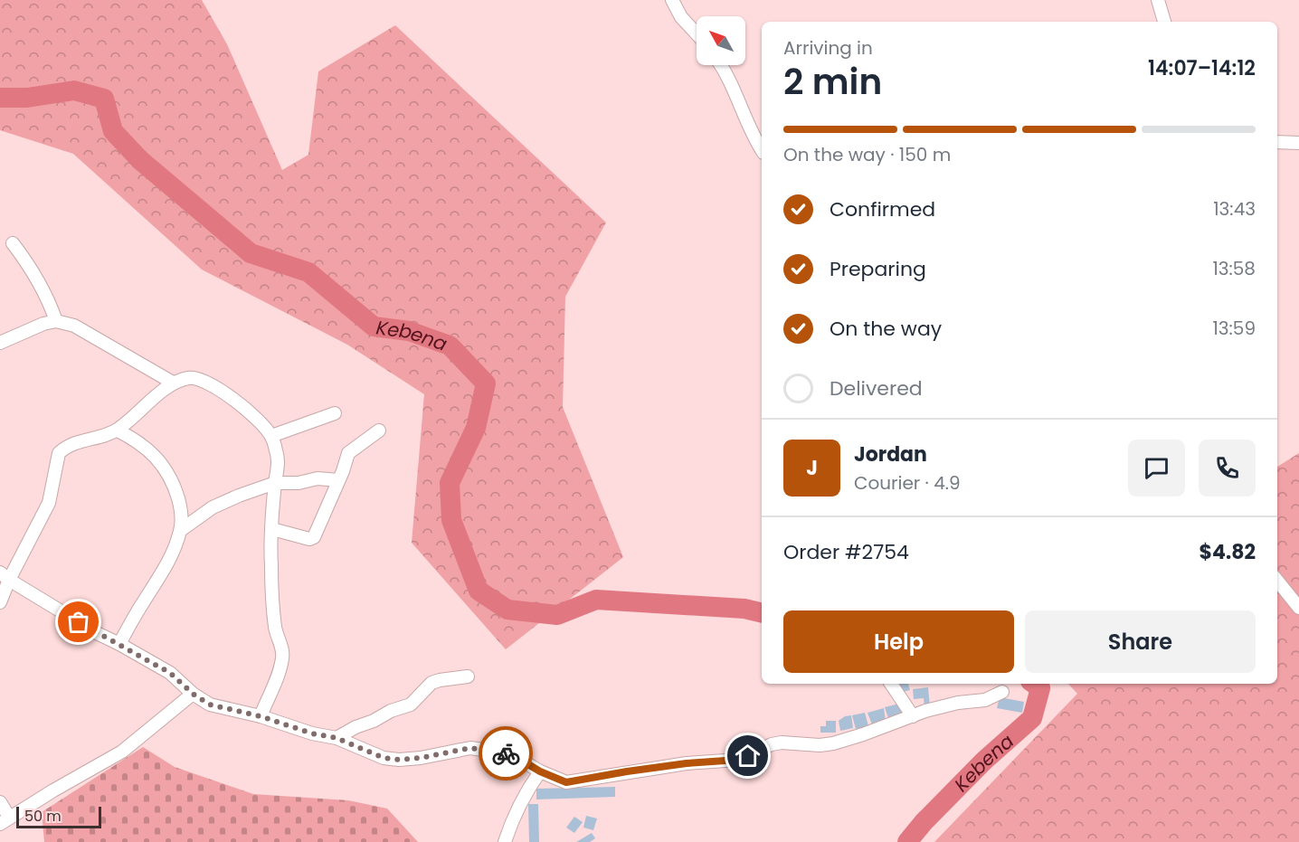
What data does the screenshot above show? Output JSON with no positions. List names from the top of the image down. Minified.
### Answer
{"water":["Kebena"],"scale_bar":"50 m","north":"top left","page":{"heading":["2 min","Arriving in","14:07–14:12"],"panel":["Jordan","Courier · 4.9","Order #2754","$4.82"],"bar":"On the way · 150 m","list":[["Confirmed","13:43"],["Preparing","13:58"],["On the way","13:59"],"Delivered"],"round":"J","buttons":["Help","Share"],"scale":"50 m"}}
